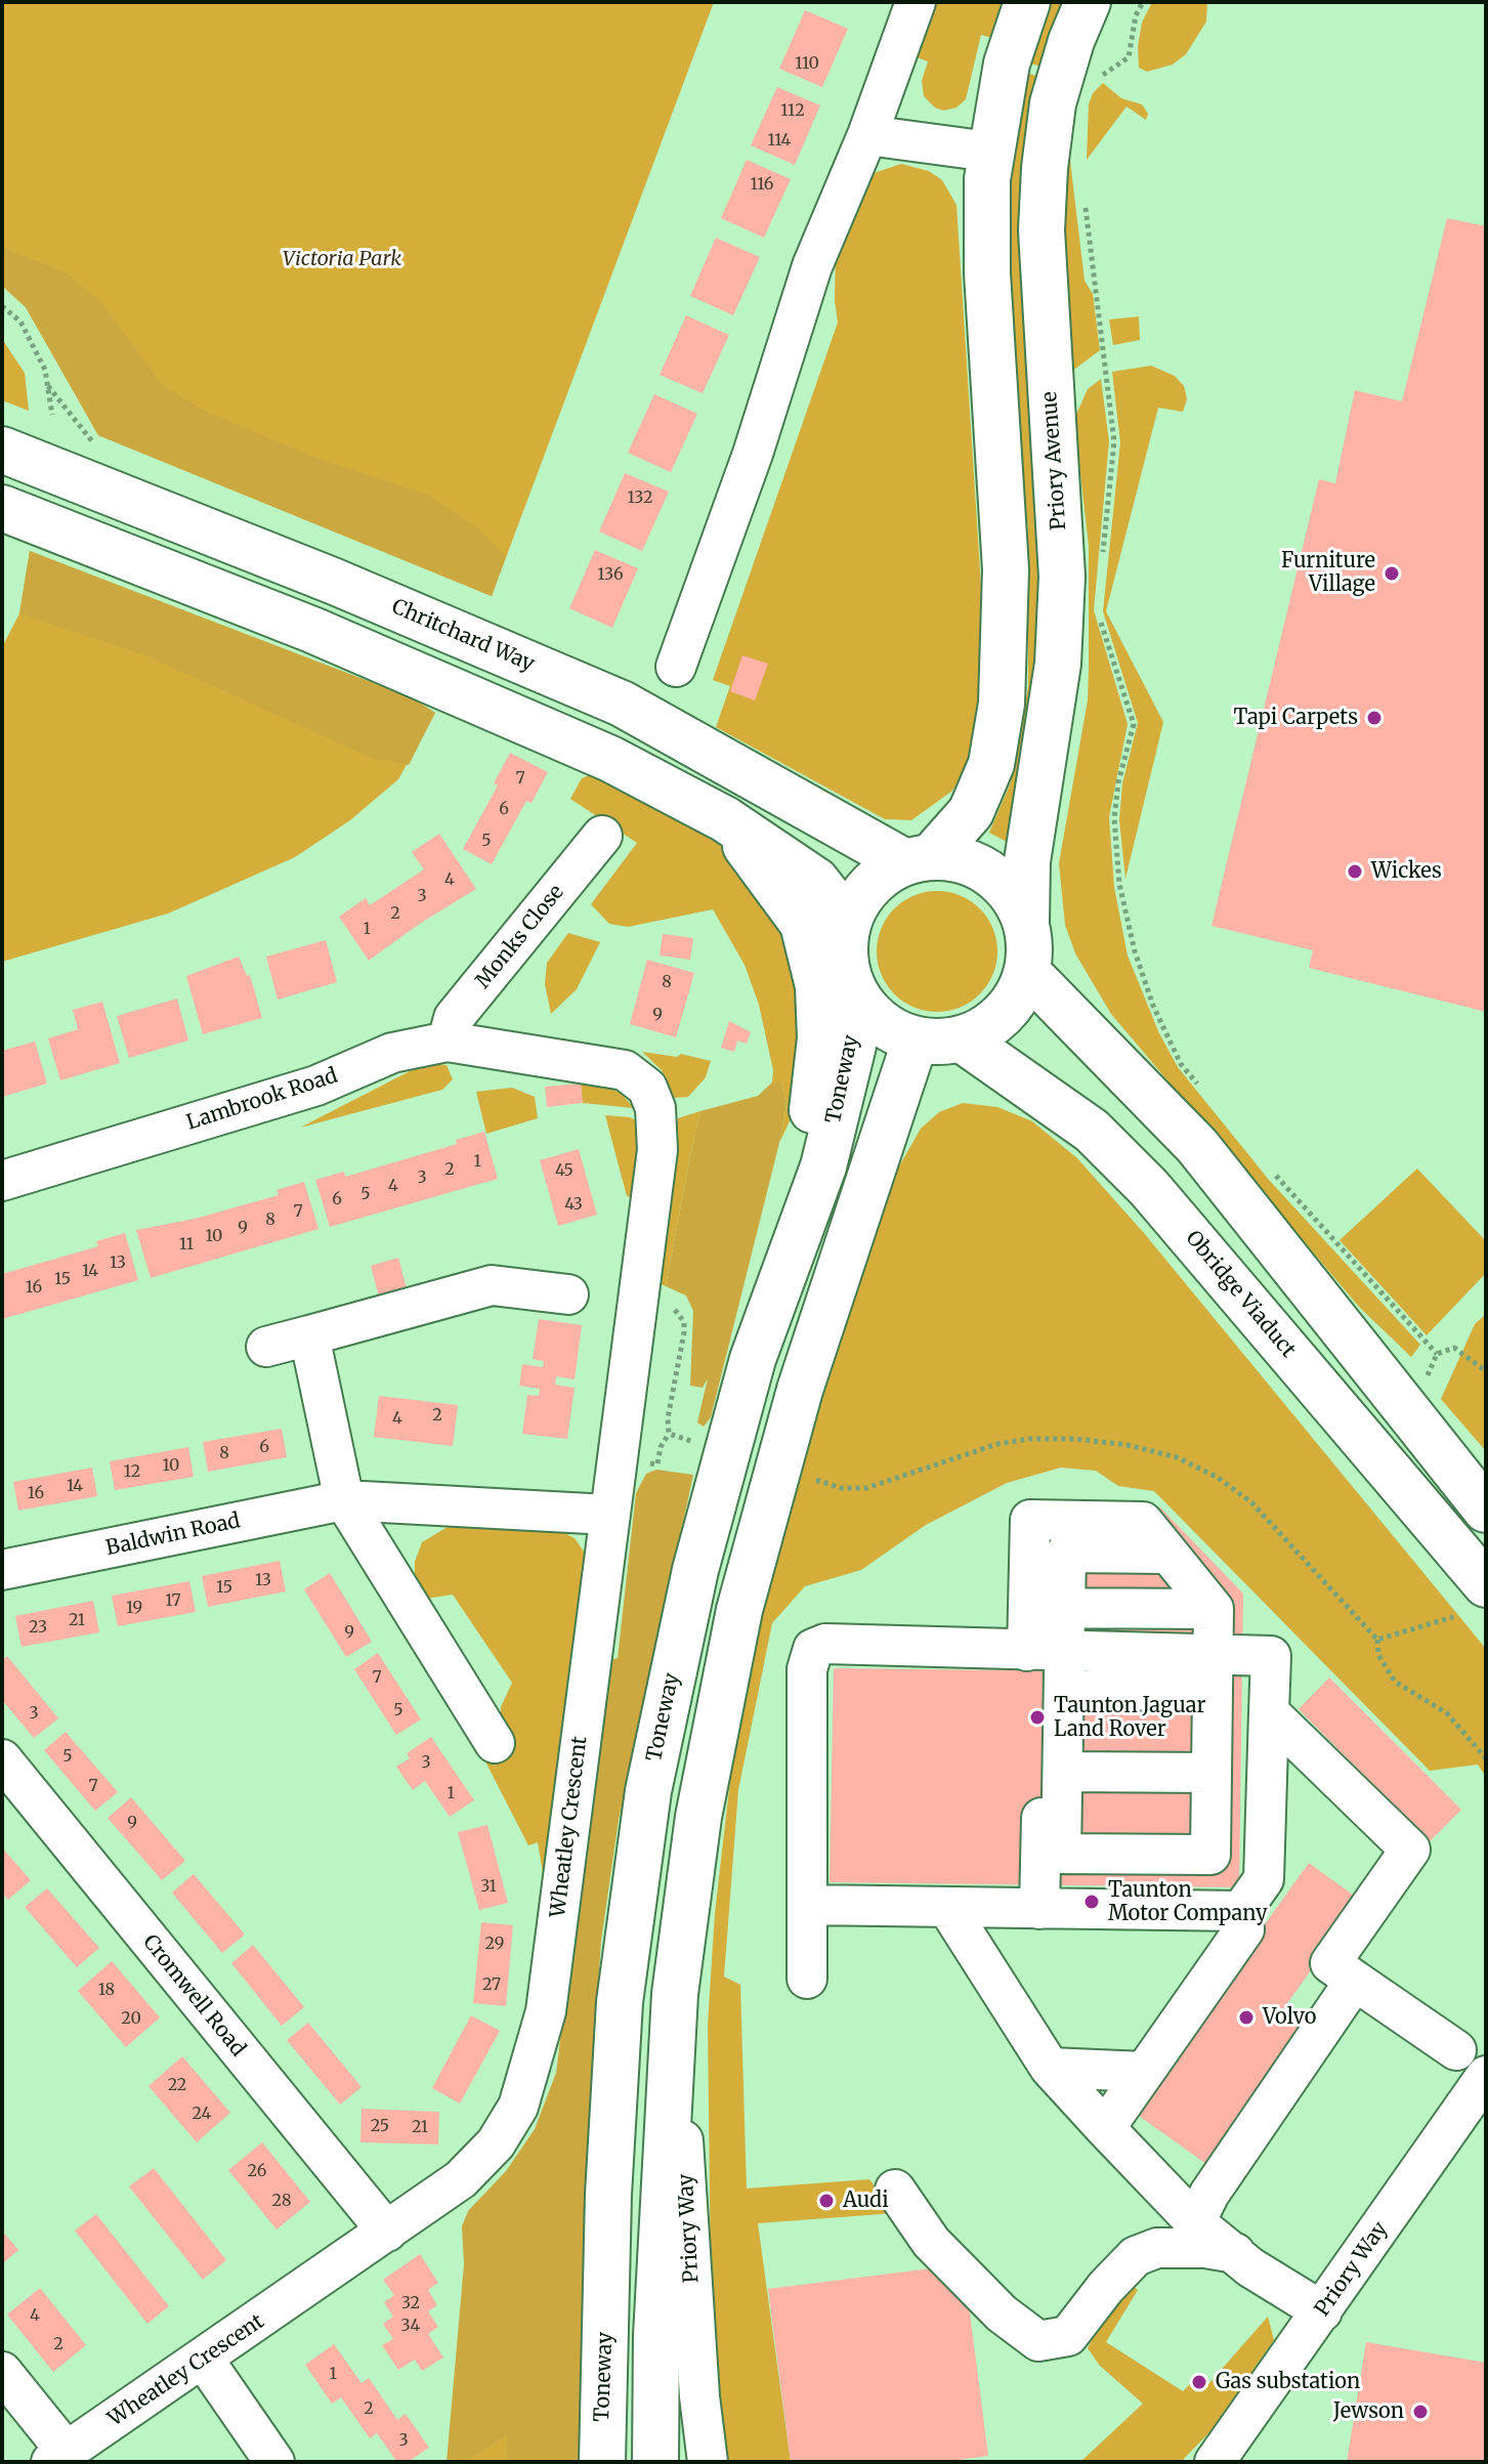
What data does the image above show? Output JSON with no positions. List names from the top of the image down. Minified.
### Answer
{"streets":{"main road":["Priory Avenue","Chritchard Way","Toneway","Obridge Viaduct"],"street":["Monks Close","Lambrook Road","Baldwin Road","Wheatley Crescent","Cromwell Road","Priory Way"]},"crossings":[["Priory Avenue","Chritchard Way"],["Priory Avenue","Toneway"],["Priory Avenue","Obridge Viaduct"],["Chritchard Way","Toneway"],["Chritchard Way","Obridge Viaduct"],["Monks Close","Lambrook Road"],["Toneway","Obridge Viaduct"],["Lambrook Road","Wheatley Crescent"],["Baldwin Road","Wheatley Crescent"],["Wheatley Crescent","Cromwell Road"]],"parks":["Victoria Park"],"places":["Furniture Village","Tapi Carpets","Wickes","Taunton Jaguar Land Rover","Taunton Motor Company","Volvo","Audi","Gas substation","Jewson"],"house_numbers":["110","112","114","116","132","136","7","6","5","4","3","2","1","8","9","1","2","45","3","4","5","6","43","7","8","9","10","11","13","14","15","16","2","4","6","8","10","12","14","16","13","15","17","19","21","23","9","7","5","3","5","3","7","1","9","31","29","27","18","20","22","24","25","21","26","28","32","4","34","2","1","2","3"]}
